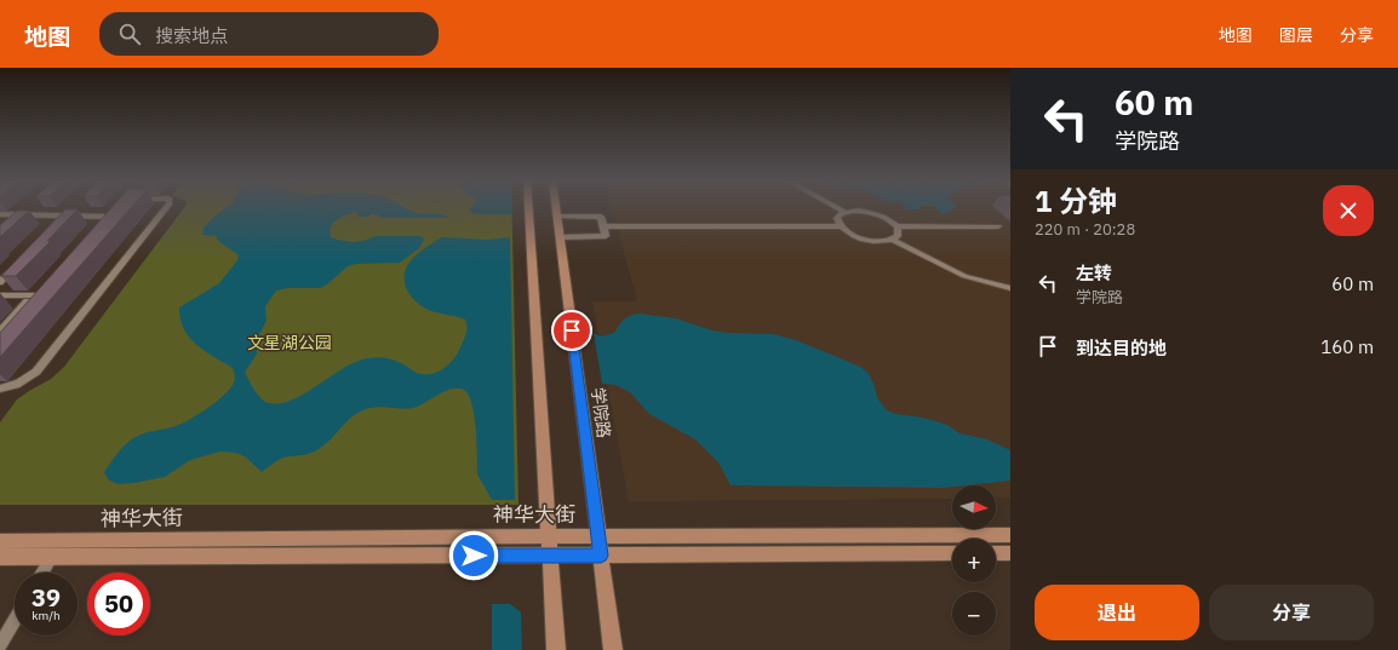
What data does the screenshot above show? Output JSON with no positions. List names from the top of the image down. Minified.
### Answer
{"streets":{"main road":["学院路","神华大街"]},"crossings":[["学院路","神华大街"]],"parks":["文星湖公园"],"north":"right","page":{"header":"地图","search":"搜索地点","nav":["地图","图层","分享"],"turn":["60 m","学院路"],"heading":["1 分钟","220 m · 20:28"],"list":[{"name":"左转","note":"学院路","value":"60 m"},{"name":"到达目的地","value":"160 m"}],"map_buttons":["+","−"],"speed":"39 km/h","limit":"50","buttons":["退出","分享"]}}
